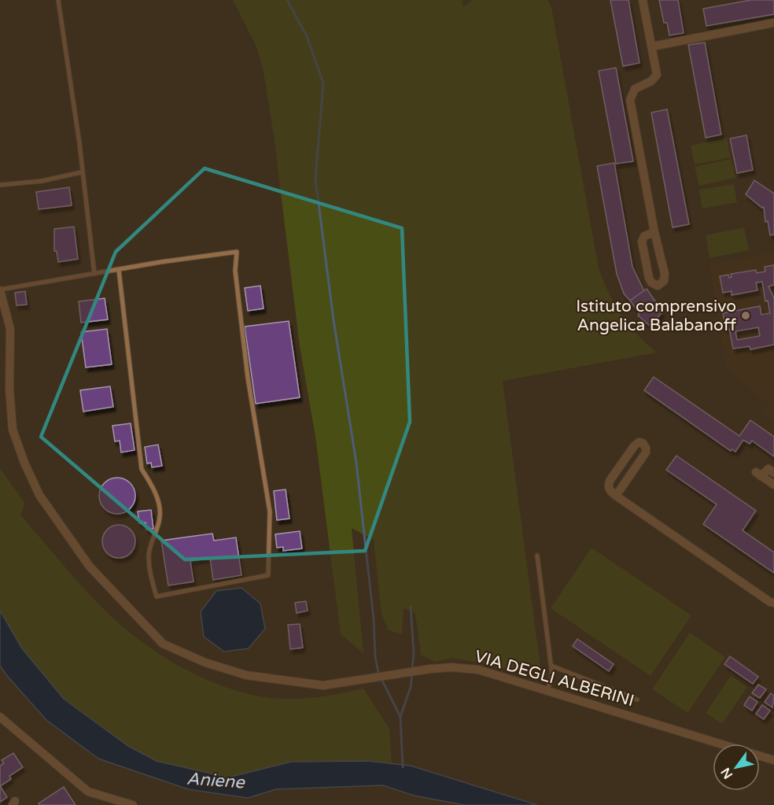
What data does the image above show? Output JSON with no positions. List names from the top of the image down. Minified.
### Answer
{"streets":{"street":["VIA DEGLI ALBERINI"]},"water":["Aniene"],"places":["Istituto comprensivo Angelica Balabanoff"],"north":"bottom left"}
